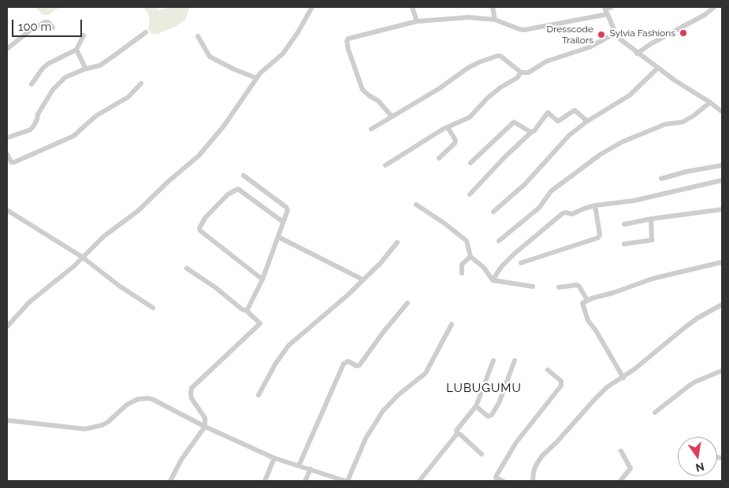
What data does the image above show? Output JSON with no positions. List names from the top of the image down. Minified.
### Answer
{"districts":["LUBUGUMU"],"places":["Sylvia Fashions","Dresscode Trailors"],"scale_bar":"100 m","north":"bottom"}
